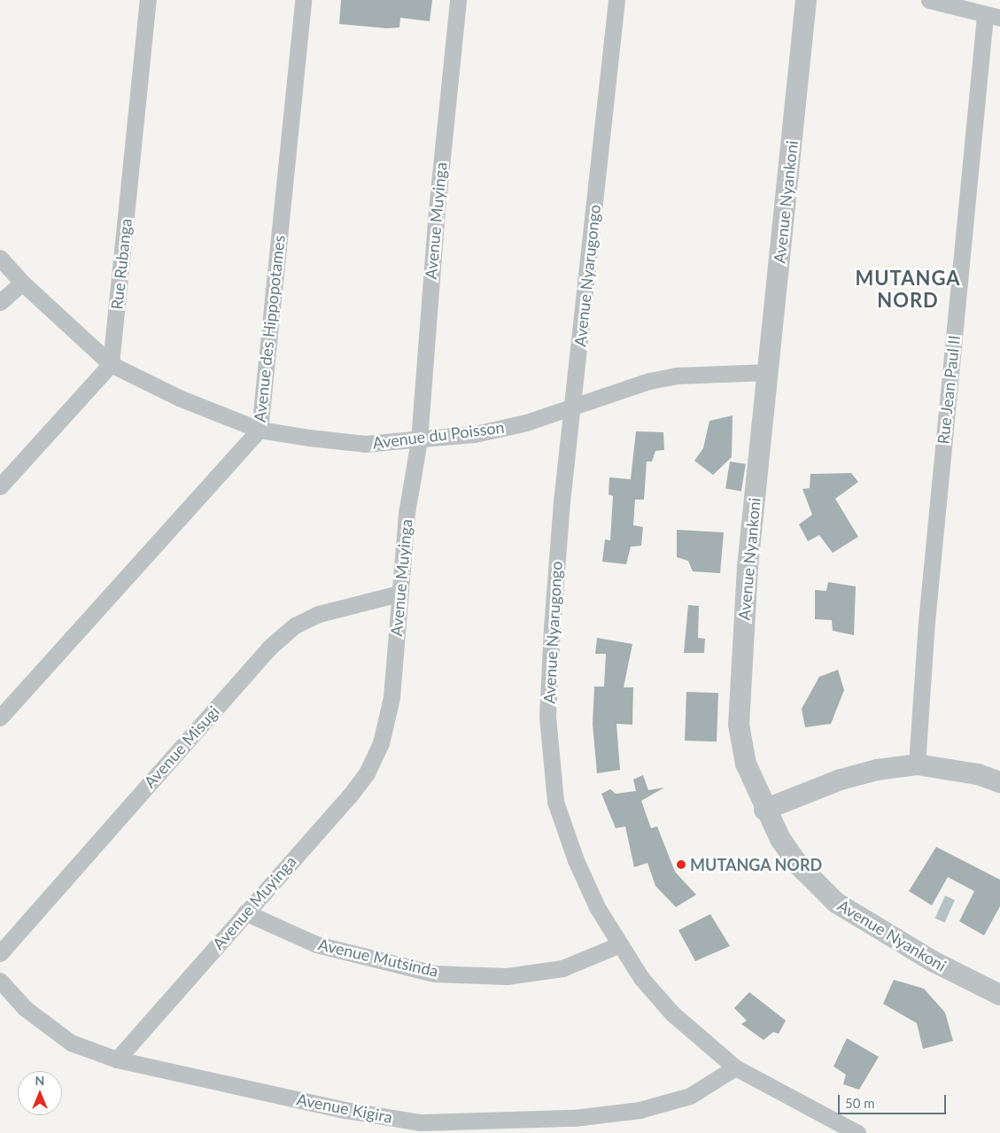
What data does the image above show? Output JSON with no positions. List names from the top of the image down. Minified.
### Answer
{"streets":{"street":["Avenue Nyankoni","Avenue Muyinga","Rue Rubanga","Avenue Nyarugongo","Avenue des Hippopotames","Rue Jean Paul II","Avenue du Poisson","Avenue Misugi","Avenue Mutsinda","Avenue Kigira"]},"crossings":[["Avenue Nyankoni","Avenue du Poisson"],["Avenue Muyinga","Avenue du Poisson"],["Avenue Muyinga","Avenue Misugi"],["Avenue Muyinga","Avenue Mutsinda"],["Avenue Muyinga","Avenue Kigira"],["Rue Rubanga","Avenue du Poisson"],["Avenue Nyarugongo","Avenue du Poisson"],["Avenue Nyarugongo","Avenue Mutsinda"],["Avenue Nyarugongo","Avenue Kigira"],["Avenue des Hippopotames","Avenue du Poisson"]],"districts":["MUTANGA NORD"],"places":["MUTANGA NORD"],"scale_bar":"50 m","north":"top"}
